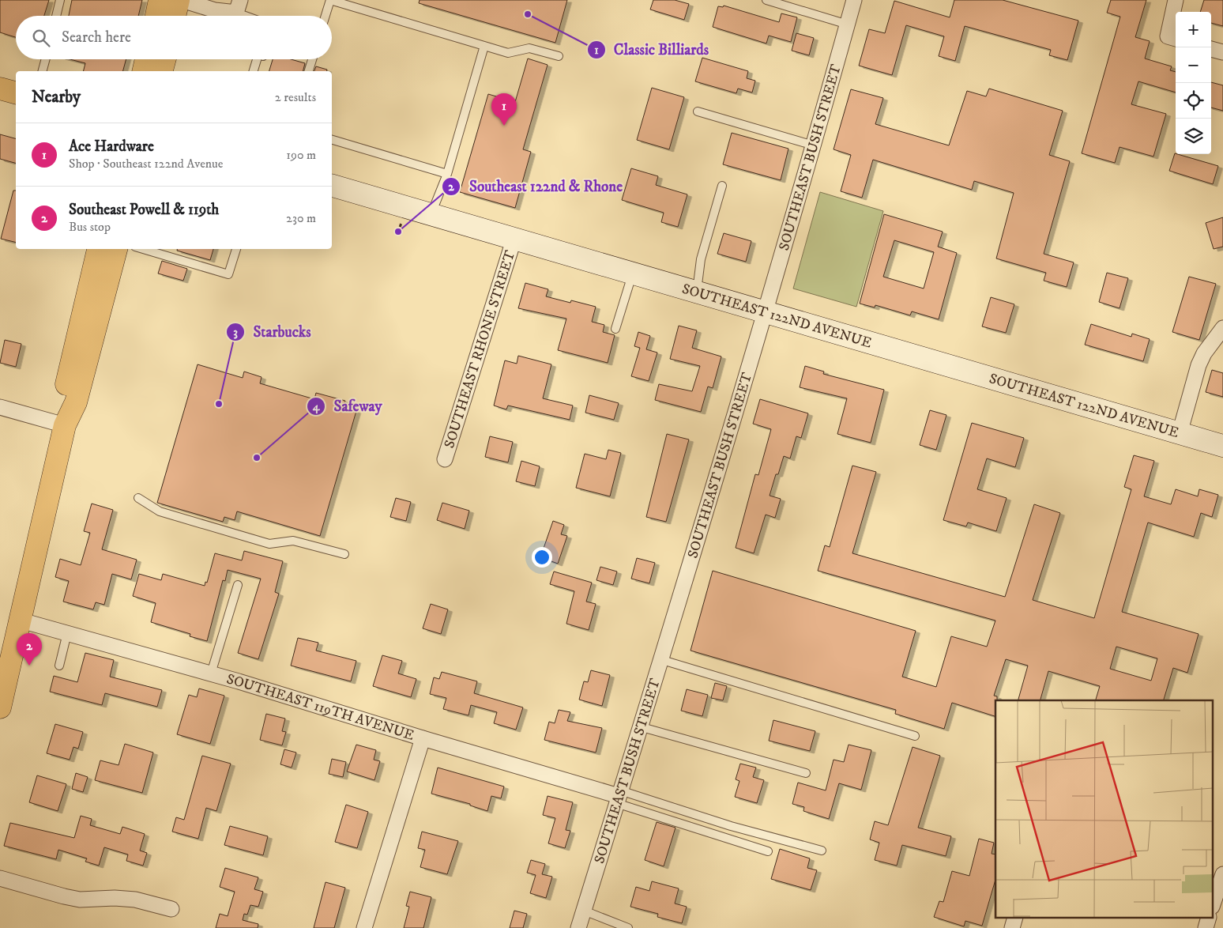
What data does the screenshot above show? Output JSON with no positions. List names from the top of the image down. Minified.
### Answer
{"streets":{"main road":["SOUTHEAST 122ND AVENUE"],"street":["SOUTHEAST BUSH STREET","SOUTHEAST RHONE STREET","SOUTHEAST 119TH AVENUE"]},"crossings":[["SOUTHEAST BUSH STREET","SOUTHEAST 122ND AVENUE"],["SOUTHEAST BUSH STREET","SOUTHEAST 119TH AVENUE"],["SOUTHEAST 122ND AVENUE","SOUTHEAST RHONE STREET"]],"places":["Classic Billiards","Southeast 122nd & Rhone","Starbucks","Safeway"],"page":{"map_buttons":["+","−"],"search":"Search here","heading":["Nearby","2 results"],"pins":["1","2"],"list":[{"mark":"1","name":"Ace Hardware","note":"Shop · Southeast 122nd Avenue","value":"190 m"},{"mark":"2","name":"Southeast Powell & 119th","note":"Bus stop","value":"230 m"}]}}
